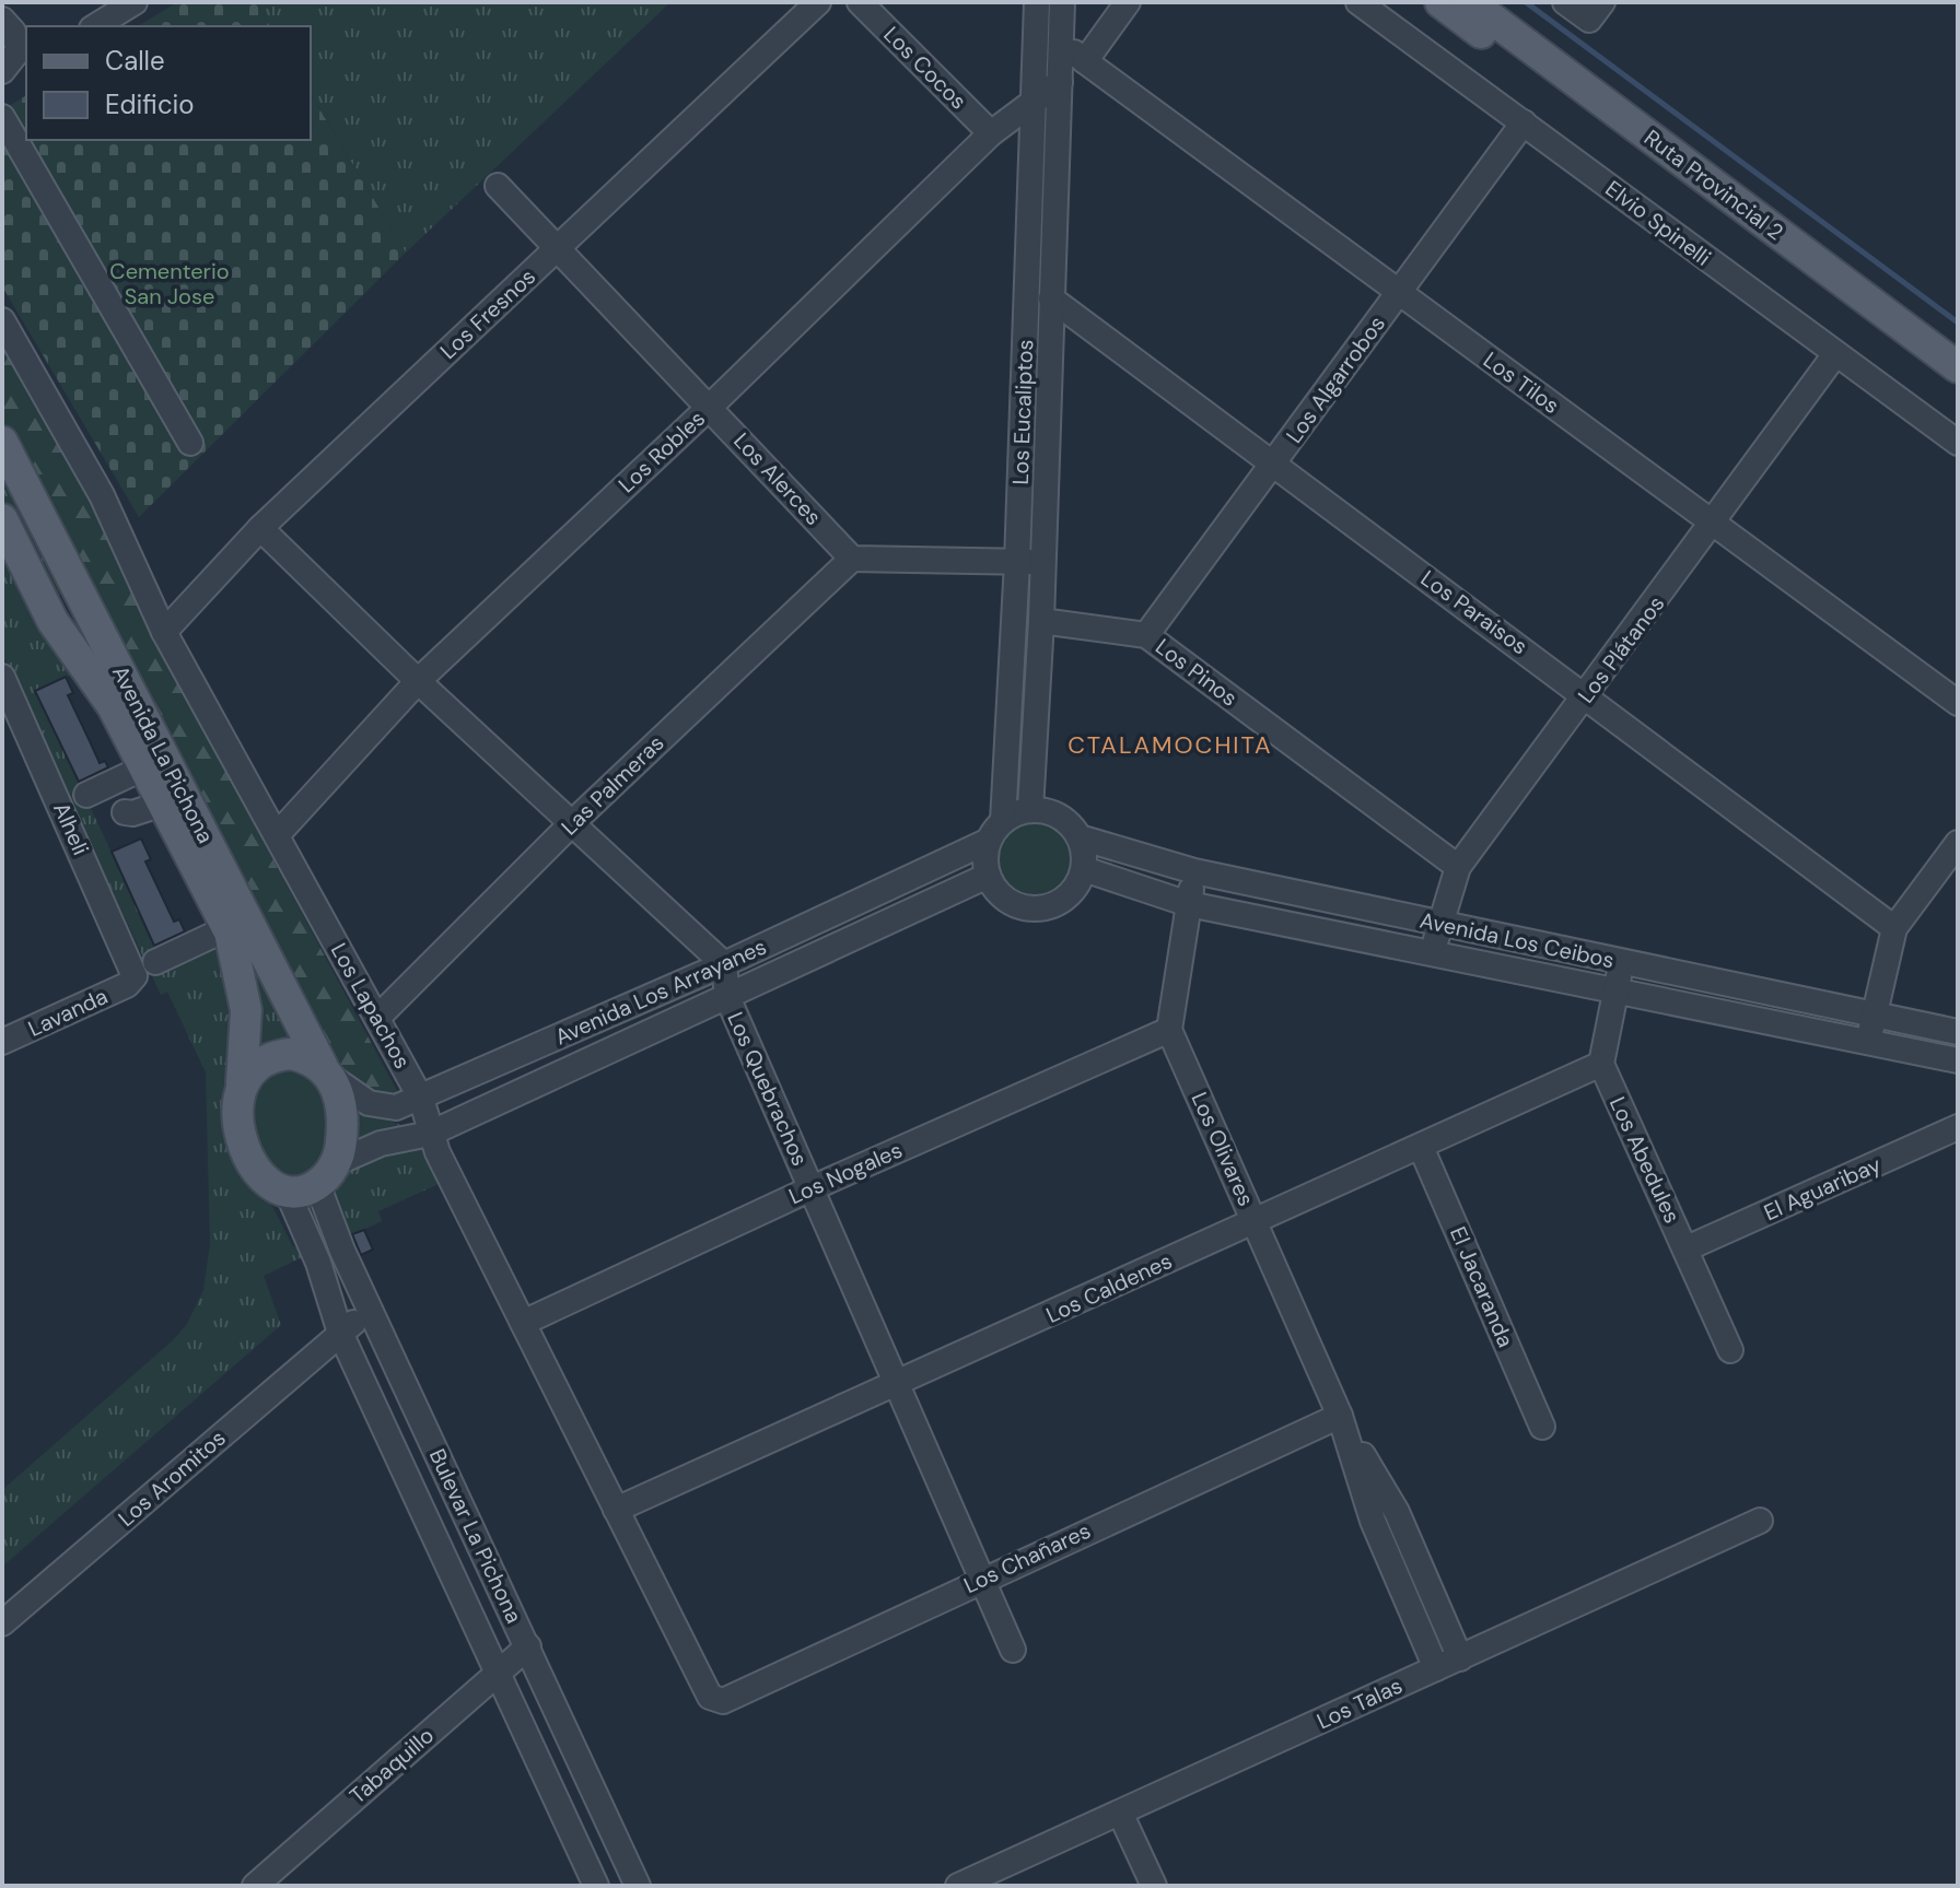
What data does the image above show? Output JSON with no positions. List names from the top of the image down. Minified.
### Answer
{"streets":{"main road":["Ruta Provincial 2","Avenida La Pichona"],"street":["Los Cocos","Elvio Spinelli","Los Fresnos","Los Algarrobos","Los Tilos","Los Eucaliptos","Los Robles","Los Alerces","Los Paraisos","Los Plátanos","Los Pinos","Las Palmeras","Alheli","Avenida Los Ceibos","Avenida Los Arrayanes","Los Lapachos","Lavanda","Los Quebrachos","Los Olivares","Los Abedules","Los Nogales","El Aguaribay","El Jacaranda","Los Caldenes","Los Aromitos","Bulevar La Pichona","Los Chañares","Los Talas","Tabaquillo"]},"crossings":[["Los Cocos","Los Robles"],["Elvio Spinelli","Los Algarrobos"],["Elvio Spinelli","Los Plátanos"],["Los Fresnos","Los Alerces"],["Los Fresnos","Los Lapachos"],["Los Algarrobos","Los Tilos"],["Los Algarrobos","Los Paraisos"],["Los Algarrobos","Los Pinos"],["Los Tilos","Los Plátanos"],["Los Eucaliptos","Los Robles"],["Los Eucaliptos","Los Paraisos"],["Los Eucaliptos","Los Pinos"],["Los Eucaliptos","Avenida Los Ceibos"],["Los Eucaliptos","Avenida Los Arrayanes"],["Los Robles","Los Alerces"],["Los Robles","Los Lapachos"],["Los Alerces","Las Palmeras"],["Los Paraisos","Los Plátanos"],["Los Plátanos","Los Pinos"],["Los Plátanos","Avenida Los Ceibos"],["Avenida La Pichona","Avenida Los Arrayanes"],["Avenida La Pichona","Bulevar La Pichona"],["Las Palmeras","Los Lapachos"],["Alheli","Lavanda"],["Avenida Los Ceibos","Avenida Los Arrayanes"],["Avenida Los Arrayanes","Los Lapachos"],["Avenida Los Arrayanes","Los Quebrachos"],["Avenida Los Arrayanes","Bulevar La Pichona"],["Los Lapachos","Los Nogales"],["Los Lapachos","Los Caldenes"],["Los Lapachos","Los Chañares"],["Los Quebrachos","Los Nogales"],["Los Quebrachos","Los Caldenes"],["Los Quebrachos","Los Chañares"],["Los Olivares","Los Nogales"],["Los Olivares","Los Caldenes"],["Los Olivares","Los Chañares"],["Los Abedules","El Aguaribay"],["Los Abedules","Los Caldenes"],["El Jacaranda","Los Caldenes"],["Los Aromitos","Bulevar La Pichona"],["Bulevar La Pichona","Tabaquillo"]],"districts":["CTALAMOCHITA"],"parks":["Cementerio San Jose"],"legend":["Calle","Edificio"]}
